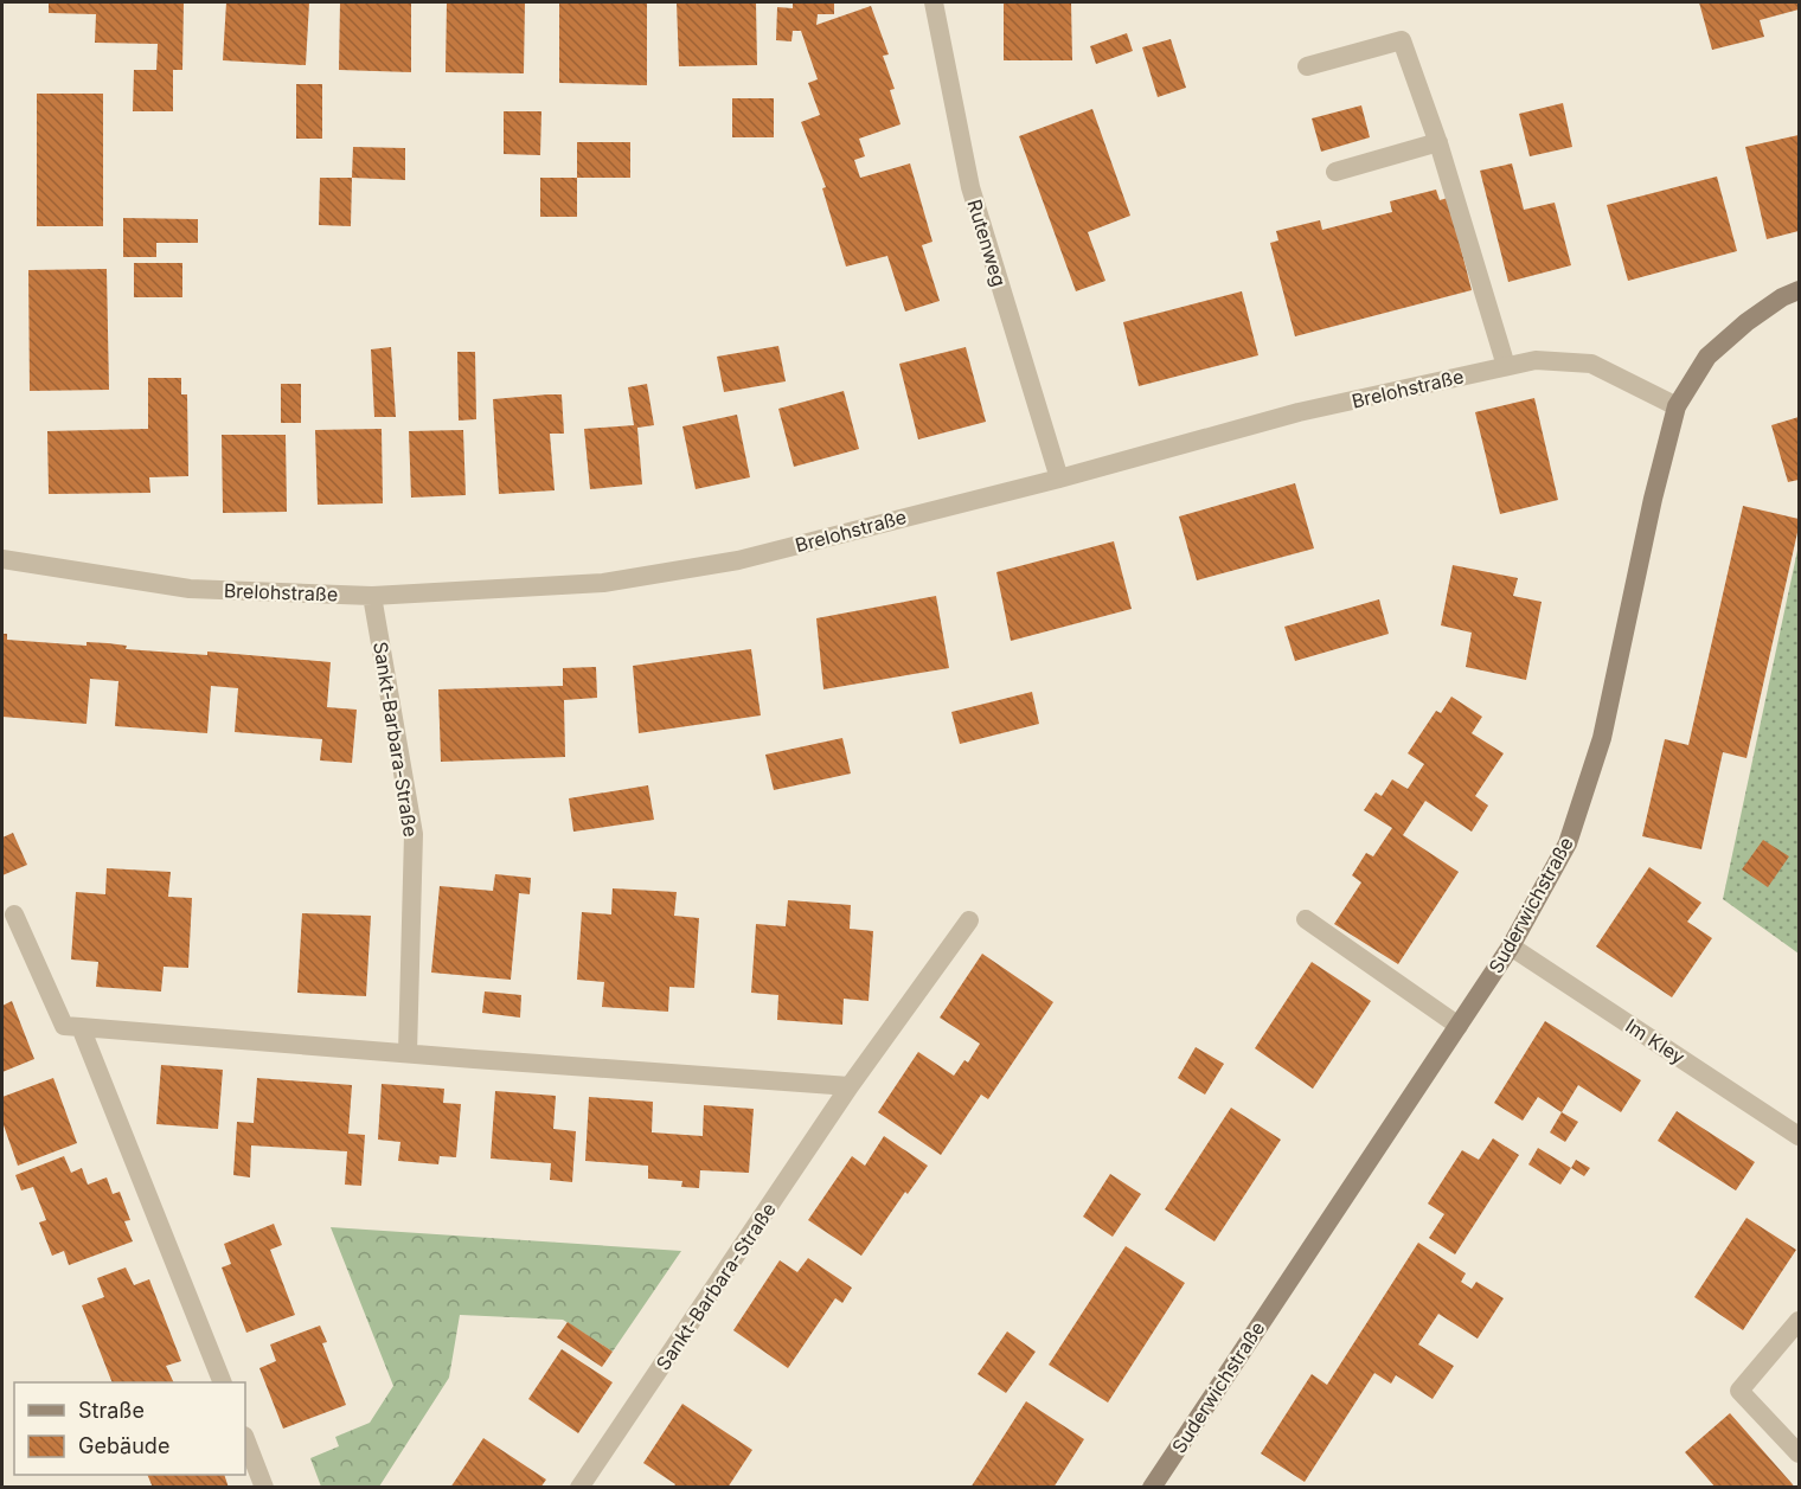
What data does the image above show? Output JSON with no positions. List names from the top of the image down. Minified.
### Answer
{"streets":{"main road":["Suderwichstraße"],"street":["Rutenweg","Brelohstraße","Sankt-Barbara-Straße","Im Kley"]},"crossings":[["Rutenweg","Brelohstraße"],["Brelohstraße","Sankt-Barbara-Straße"],["Brelohstraße","Suderwichstraße"],["Suderwichstraße","Im Kley"]],"legend":["Straße","Gebäude"]}
